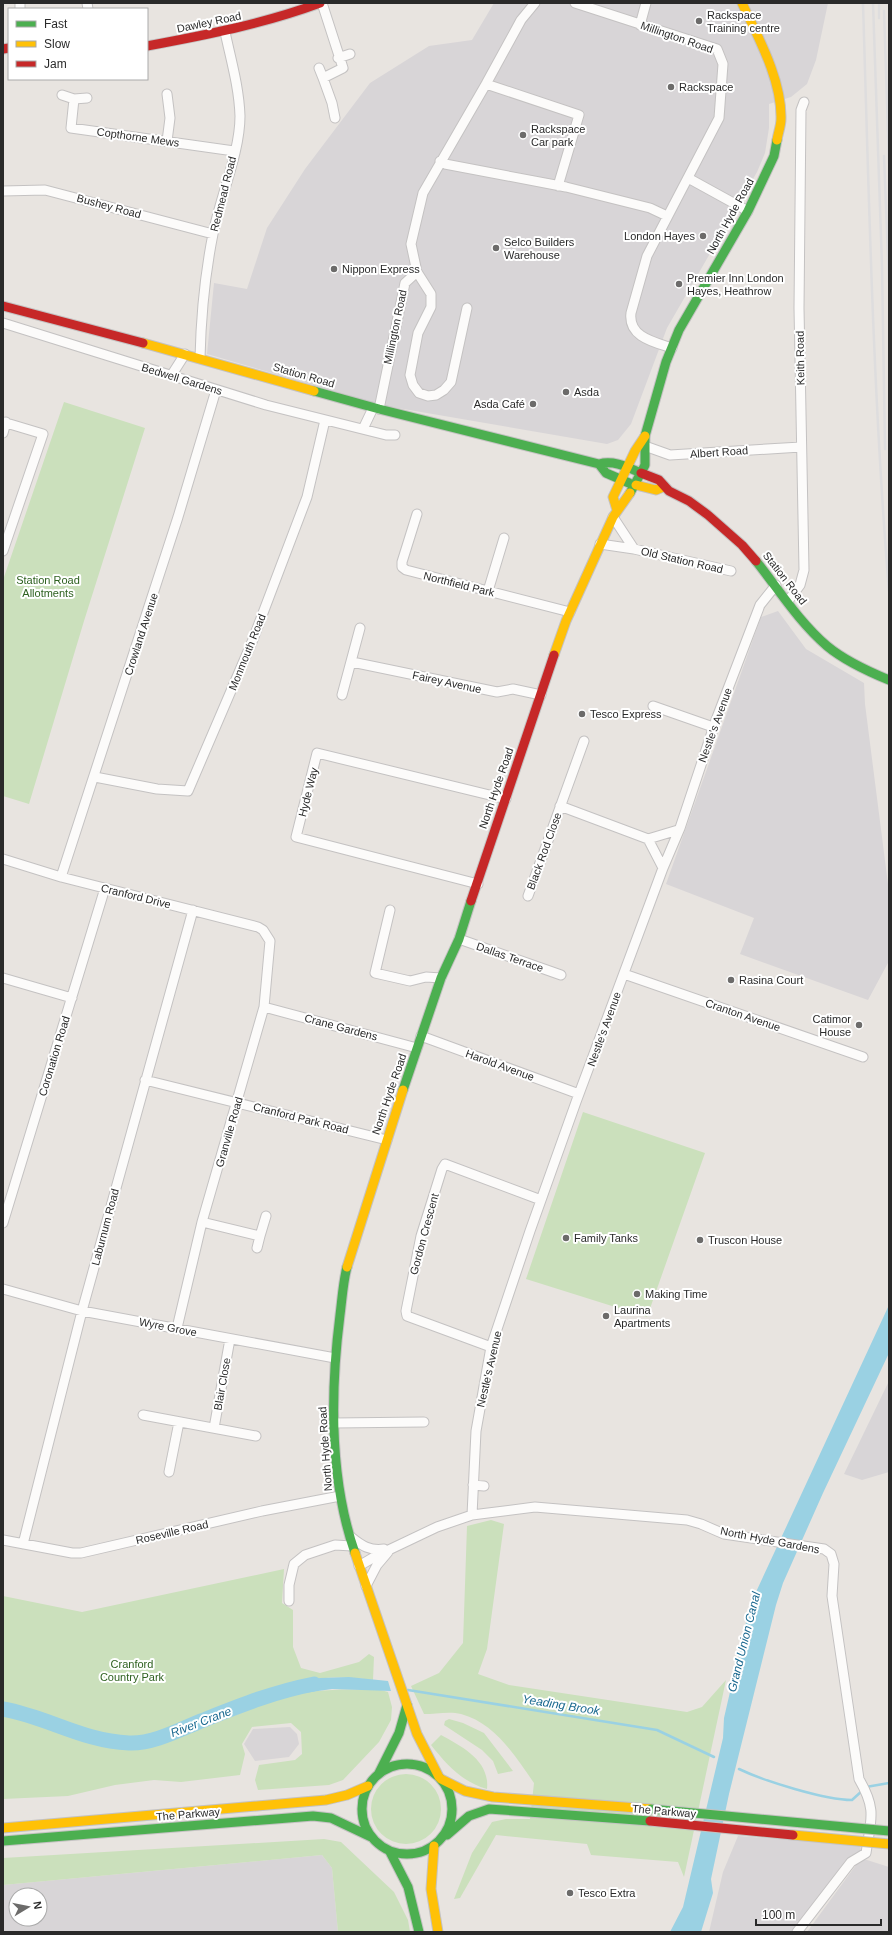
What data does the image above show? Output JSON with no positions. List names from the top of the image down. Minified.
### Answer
{"streets":{"main road":["Dawley Road","North Hyde Road","Station Road","The Parkway"],"street":["Millington Road","Copthorne Mews","Redmead Road","Bushey Road","Keith Road","Bedwell Gardens","Albert Road","Old Station Road","Northfield Park","Crowland Avenue","Monmouth Road","Fairey Avenue","Nestle's Avenue","Hyde Way","Black Rod Close","Cranford Drive","Dallas Terrace","Cranton Avenue","Crane Gardens","Coronation Road","Harold Avenue","Cranford Park Road","Granville Road","Laburnum Road","Gordon Crescent","Wyre Grove","Blair Close","Roseville Road","North Hyde Gardens"]},"crossings":[["Dawley Road","Redmead Road"],["Millington Road","North Hyde Road"],["Millington Road","Station Road"],["Copthorne Mews","Redmead Road"],["Redmead Road","Bushey Road"],["Redmead Road","Station Road"],["North Hyde Road","Station Road"],["North Hyde Road","Albert Road"],["North Hyde Road","Old Station Road"],["North Hyde Road","Northfield Park"],["North Hyde Road","Fairey Avenue"],["North Hyde Road","Hyde Way"],["North Hyde Road","Dallas Terrace"],["North Hyde Road","Crane Gardens"],["North Hyde Road","Harold Avenue"],["North Hyde Road","Cranford Park Road"],["North Hyde Road","Wyre Grove"],["North Hyde Road","Roseville Road"],["North Hyde Road","North Hyde Gardens"],["North Hyde Road","The Parkway"],["Keith Road","Station Road"],["Keith Road","Albert Road"],["Station Road","Nestle's Avenue"],["Bedwell Gardens","Crowland Avenue"],["Bedwell Gardens","Monmouth Road"],["Crowland Avenue","Monmouth Road"],["Crowland Avenue","Cranford Drive"],["Nestle's Avenue","Cranton Avenue"],["Nestle's Avenue","Harold Avenue"],["Nestle's Avenue","Gordon Crescent"],["Nestle's Avenue","North Hyde Gardens"],["Cranford Drive","Coronation Road"],["Cranford Drive","Granville Road"],["Cranford Drive","Laburnum Road"],["Crane Gardens","Granville Road"],["Cranford Park Road","Granville Road"],["Cranford Park Road","Laburnum Road"],["Granville Road","Wyre Grove"],["Laburnum Road","Wyre Grove"],["Laburnum Road","Roseville Road"],["Wyre Grove","Blair Close"]],"water":["Grand Union Canal","Yeading Brook","River Crane"],"parks":["Station Road Allotments","Cranford Country Park"],"places":["Rackspace Training centre","Rackspace","Rackspace Car park","London Hayes","Selco Builders Warehouse","Nippon Express","Premier Inn London Hayes, Heathrow","Asda","Asda Café","Tesco Express","Rasina Court","Catimor House","Family Tanks","Truscon House","Making Time","Laurina Apartments","Tesco Extra"],"legend":["Fast","Slow","Jam"],"scale_bar":"100 m","north":"right"}
